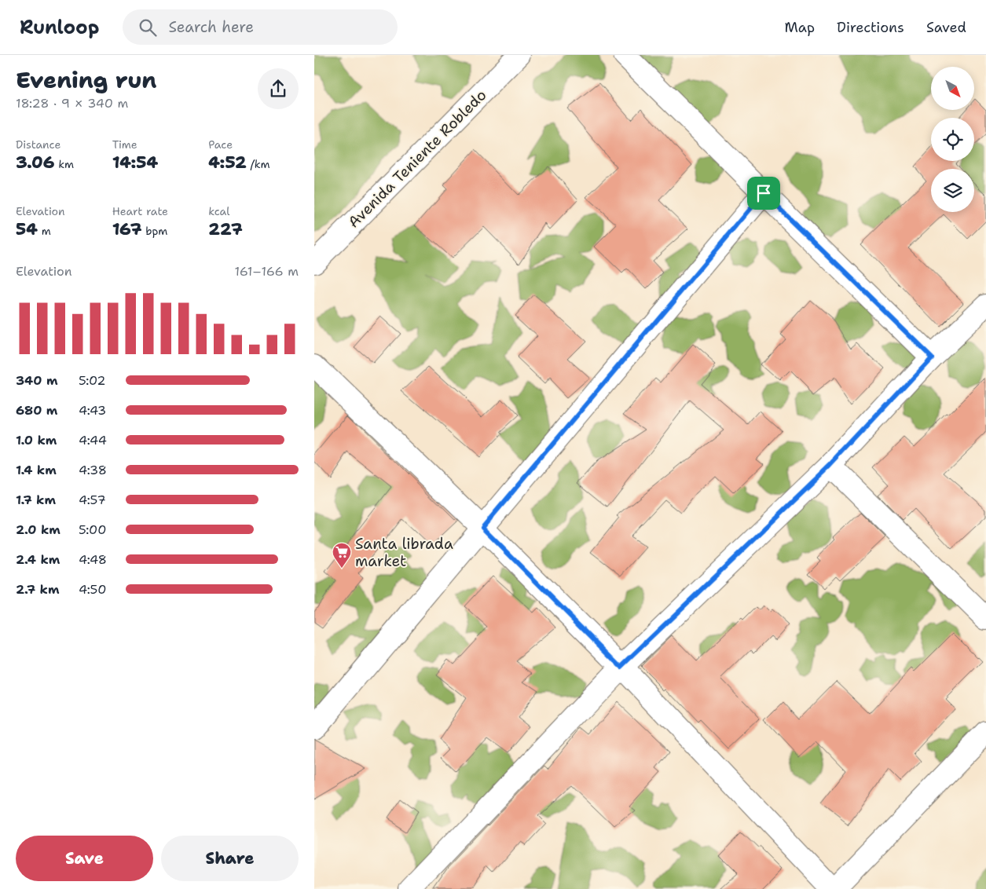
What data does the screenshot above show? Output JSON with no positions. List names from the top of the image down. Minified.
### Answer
{"streets":{"street":["Avenida Teniente Robledo"]},"places":{"supermarket":["Santa librada market"]},"north":"bottom right","page":{"header":"Runloop","search":"Search here","nav":["Map","Directions","Saved"],"heading":["Evening run","18:28 · 9 × 340 m"],"stats":[["Distance","3.06 km"],["Time","14:54"],["Pace","4:52 /km"],["Elevation","54 m"],["Heart rate","167 bpm"],["kcal","227"]],"chart":["Elevation","161–166 m"],"list":[{"name":"340 m","note":"5:02"},{"name":"680 m","note":"4:43"},{"name":"1.0 km","note":"4:44"},{"name":"1.4 km","note":"4:38"},{"name":"1.7 km","note":"4:57"},{"name":"2.0 km","note":"5:00"},{"name":"2.4 km","note":"4:48"},{"name":"2.7 km","note":"4:50"}],"buttons":["Save","Share"]}}
